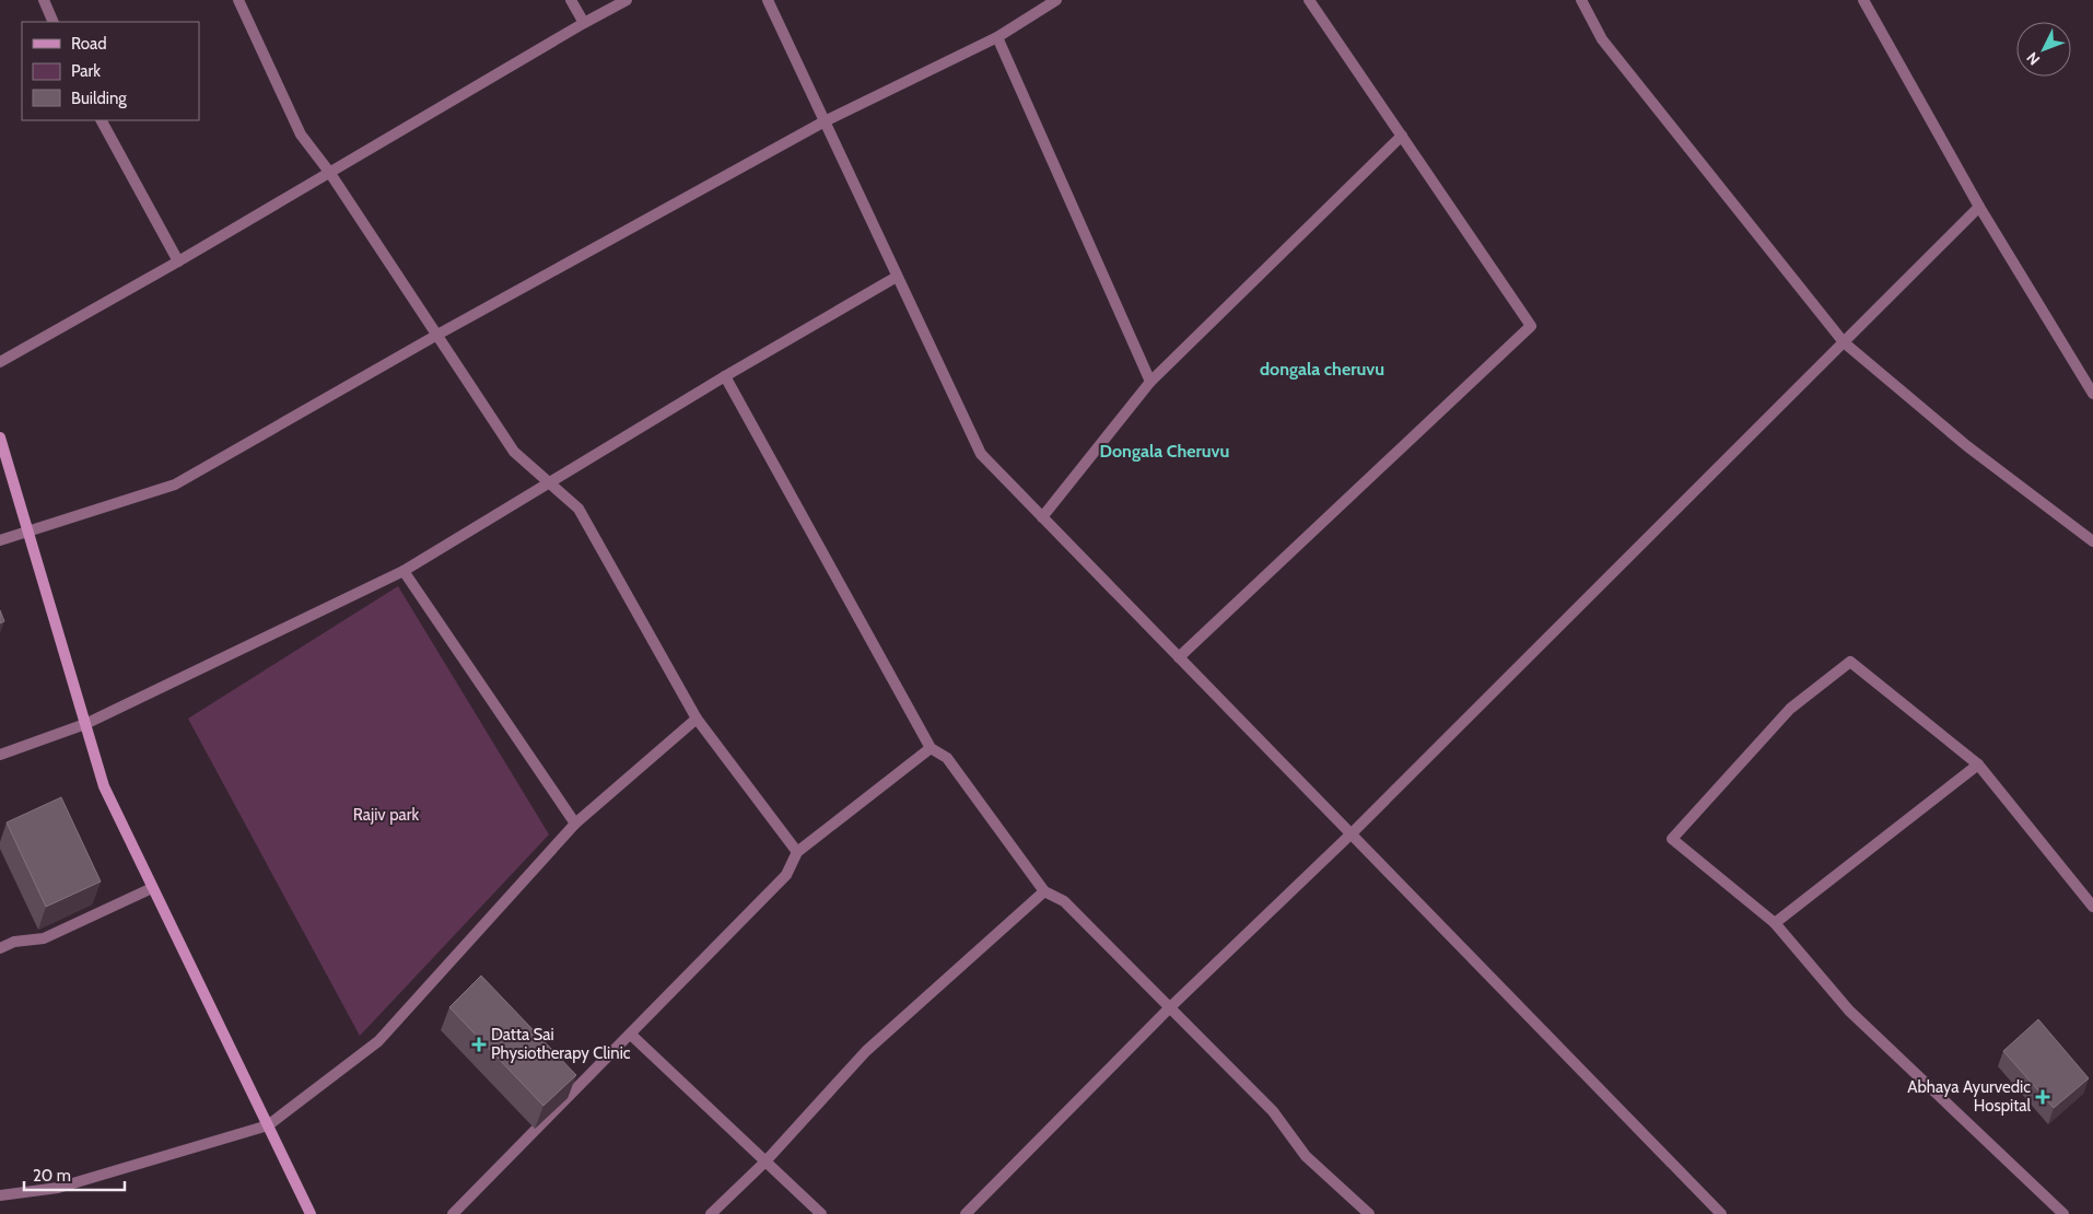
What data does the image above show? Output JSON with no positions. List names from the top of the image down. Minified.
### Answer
{"districts":["dongala cheruvu","Dongala Cheruvu"],"parks":["Rajiv park"],"places":{"health":["Datta Sai Physiotherapy Clinic","Abhaya Ayurvedic Hospital"]},"legend":["Road","Park","Building"],"scale_bar":"20 m","north":"bottom left"}
